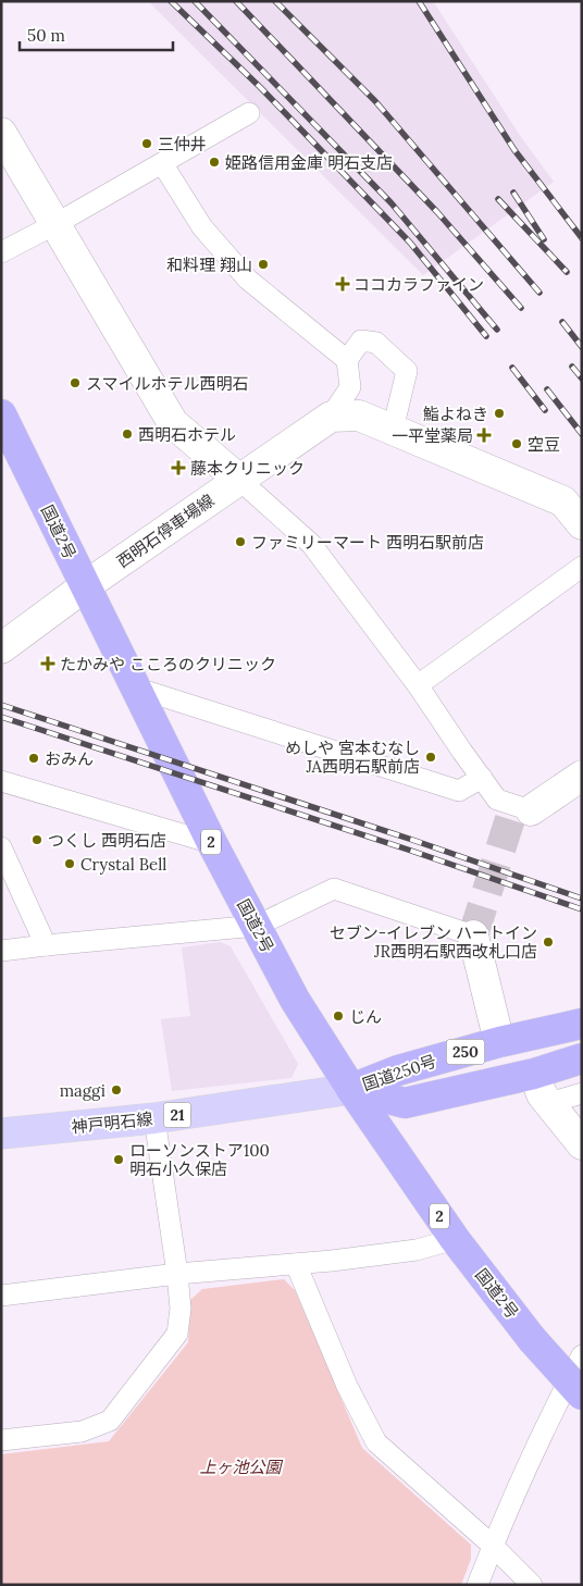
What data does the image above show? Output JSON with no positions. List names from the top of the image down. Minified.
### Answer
{"streets":{"highway":["国道2号","2","250","国道250号"],"main road":["21","神戸明石線"],"street":["西明石停車場線"]},"crossings":[["西明石停車場線","国道2号"],["国道2号","国道250号"],["国道2号","神戸明石線"],["国道250号","神戸明石線"]],"parks":["上ヶ池公園"],"places":{"other":["三仲井","姫路信用金庫 明石支店","和料理 翔山","スマイルホテル西明石","鮨よねき","西明石ホテル","空豆","ファミリーマート 西明石駅前店","めしや 宮本むなし JA西明石駅前店","おみん","つくし 西明石店","Crystal Bell","セブン-イレブン ハートイン JR西明石駅西改札口店","じん","maggi","ローソンストア100 明石小久保店"],"health":["ココカラファイン","一平堂薬局","藤本クリニック","たかみや こころのクリニック"]},"scale_bar":"50 m"}
